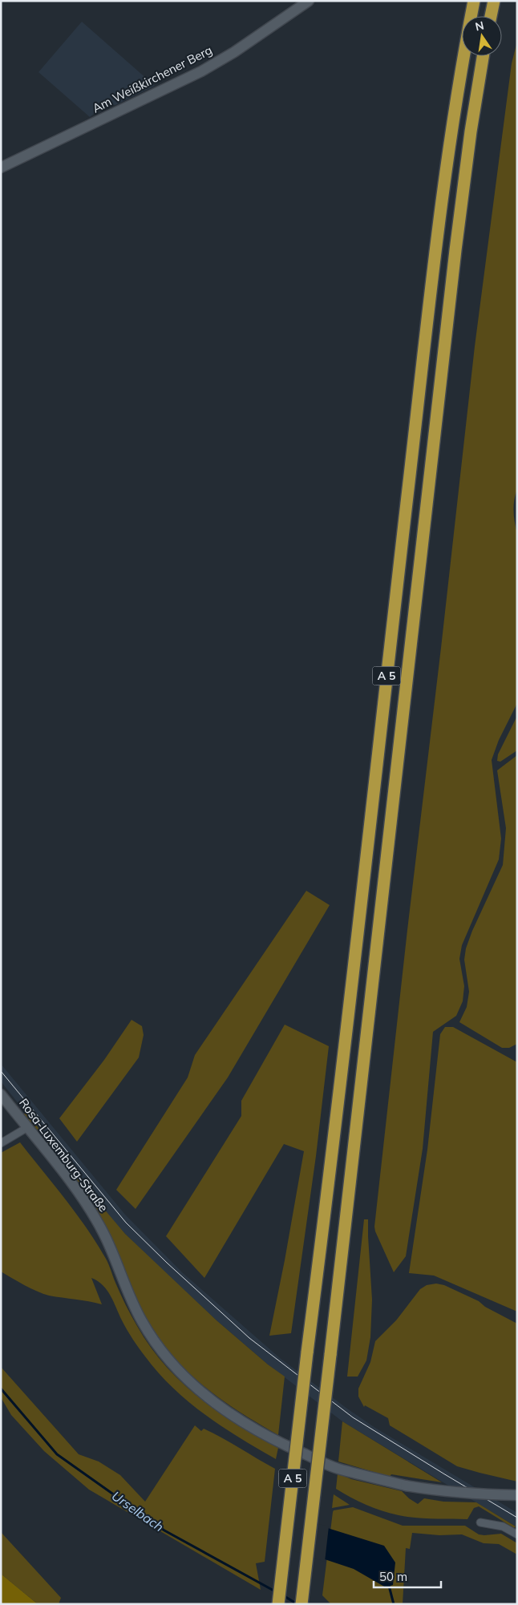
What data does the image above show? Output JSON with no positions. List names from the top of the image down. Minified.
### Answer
{"streets":{"highway":["A 5"],"main road":["Am Weißkirchener Berg","Rosa-Luxemburg-Straße"]},"water":["Urselbach"],"scale_bar":"50 m","north":"top"}
